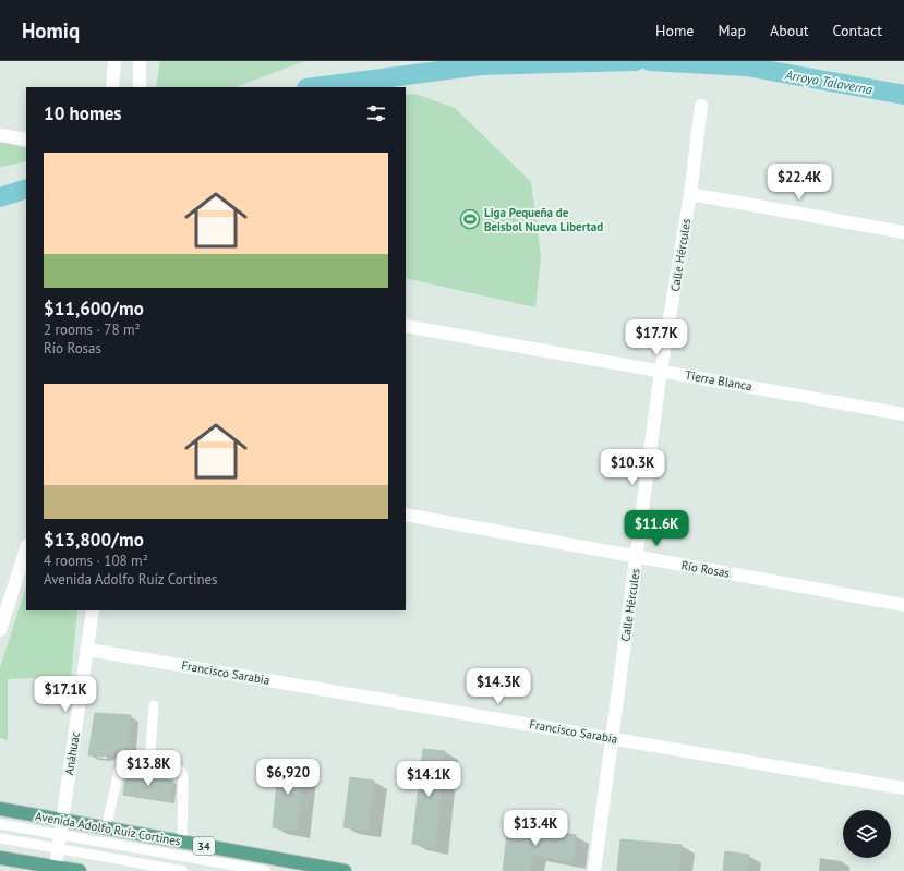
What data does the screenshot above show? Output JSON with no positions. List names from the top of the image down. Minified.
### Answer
{"streets":{"main road":["Avenida Adolfo Ruíz Cortines","34"],"street":["Calle Hércules","Tierra Blanca","Río Rosas","Francisco Sarabia","Anáhuac"]},"crossings":[["Calle Hércules","Tierra Blanca"],["Calle Hércules","Río Rosas"],["Calle Hércules","Francisco Sarabia"],["Francisco Sarabia","Anáhuac"],["Anáhuac","Avenida Adolfo Ruíz Cortines"]],"water":["Arroyo Talaverna"],"places":{"sports":["Liga Pequeña de Beisbol Nueva Libertad"]},"page":{"header":"Homiq","nav":["Home","Map","About","Contact"],"heading":"10 homes","list":[{"name":"$11,600/mo","note":"2 rooms · 78 m² · Río Rosas"},{"name":"$13,800/mo","note":"4 rooms · 108 m² · Avenida Adolfo Ruíz Cortines"}],"price":["$22.4K","$17.7K","$10.3K","$11.6K","$14.3K","$17.1K","$13.8K","$6,920","$14.1K","$13.4K"]}}
